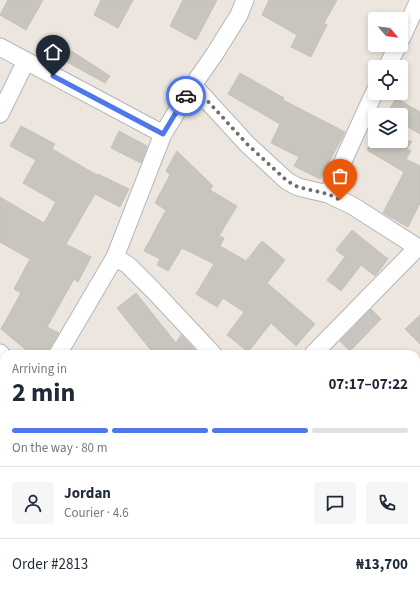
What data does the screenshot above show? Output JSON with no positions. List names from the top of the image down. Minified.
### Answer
{"north":"bottom right","page":{"heading":["2 min","Arriving in","07:17–07:22"],"panel":["Jordan","Courier · 4.6","Order #2813","₦13,700"],"bar":"On the way · 80 m"}}
